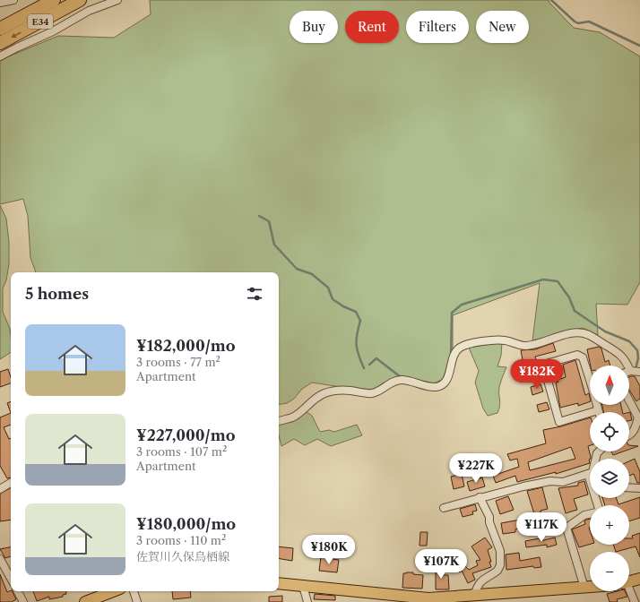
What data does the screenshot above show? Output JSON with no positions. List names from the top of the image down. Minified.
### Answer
{"streets":{"highway":["E34"]},"north":"top","page":{"chip":["Buy","Rent","Filters","New"],"heading":"5 homes","list":[{"name":"¥182,000/mo","note":"3 rooms · 77 m² · Apartment"},{"name":"¥227,000/mo","note":"3 rooms · 107 m² · Apartment"},{"name":"¥180,000/mo","note":"3 rooms · 110 m² · 佐賀川久保鳥栖線"}],"price":["¥182K","¥227K","¥117K","¥180K","¥107K"],"map_buttons":["+","−"]}}
